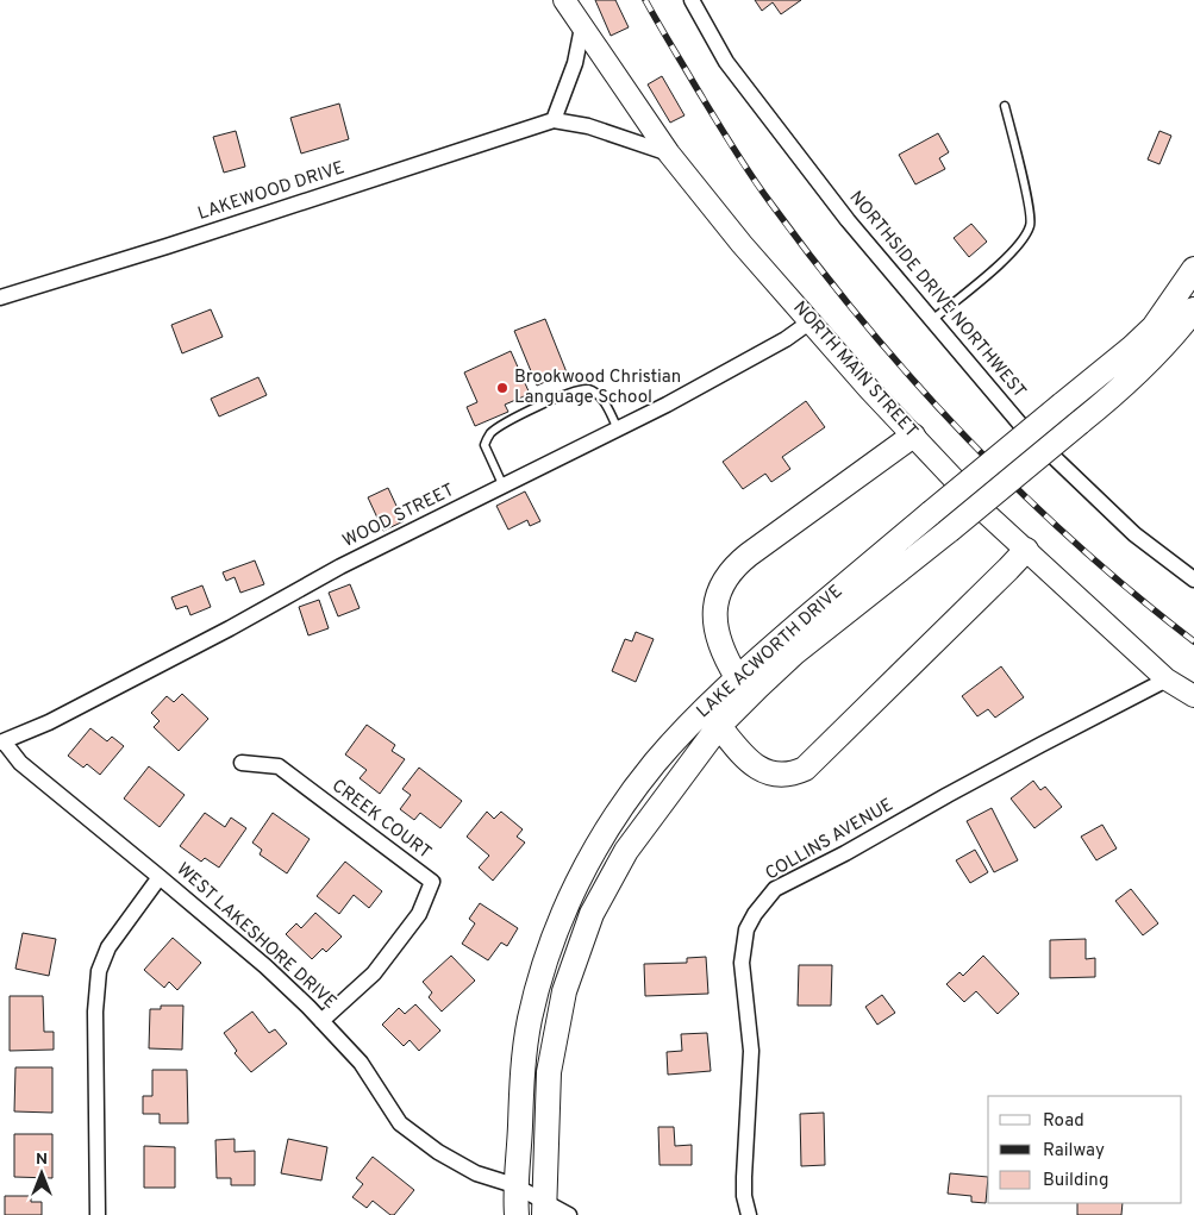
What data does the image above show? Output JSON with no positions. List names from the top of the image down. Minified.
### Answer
{"streets":{"main road":["NORTH MAIN STREET","LAKE ACWORTH DRIVE"],"street":["LAKEWOOD DRIVE","NORTHSIDE DRIVE NORTHWEST","WOOD STREET","CREEK COURT","COLLINS AVENUE","WEST LAKESHORE DRIVE"]},"crossings":[["LAKEWOOD DRIVE","NORTH MAIN STREET"],["NORTH MAIN STREET","WOOD STREET"],["NORTH MAIN STREET","COLLINS AVENUE"],["WOOD STREET","WEST LAKESHORE DRIVE"],["LAKE ACWORTH DRIVE","WEST LAKESHORE DRIVE"],["CREEK COURT","WEST LAKESHORE DRIVE"]],"places":["Brookwood Christian Language School"],"legend":["Road","Railway","Building"],"north":"top"}
